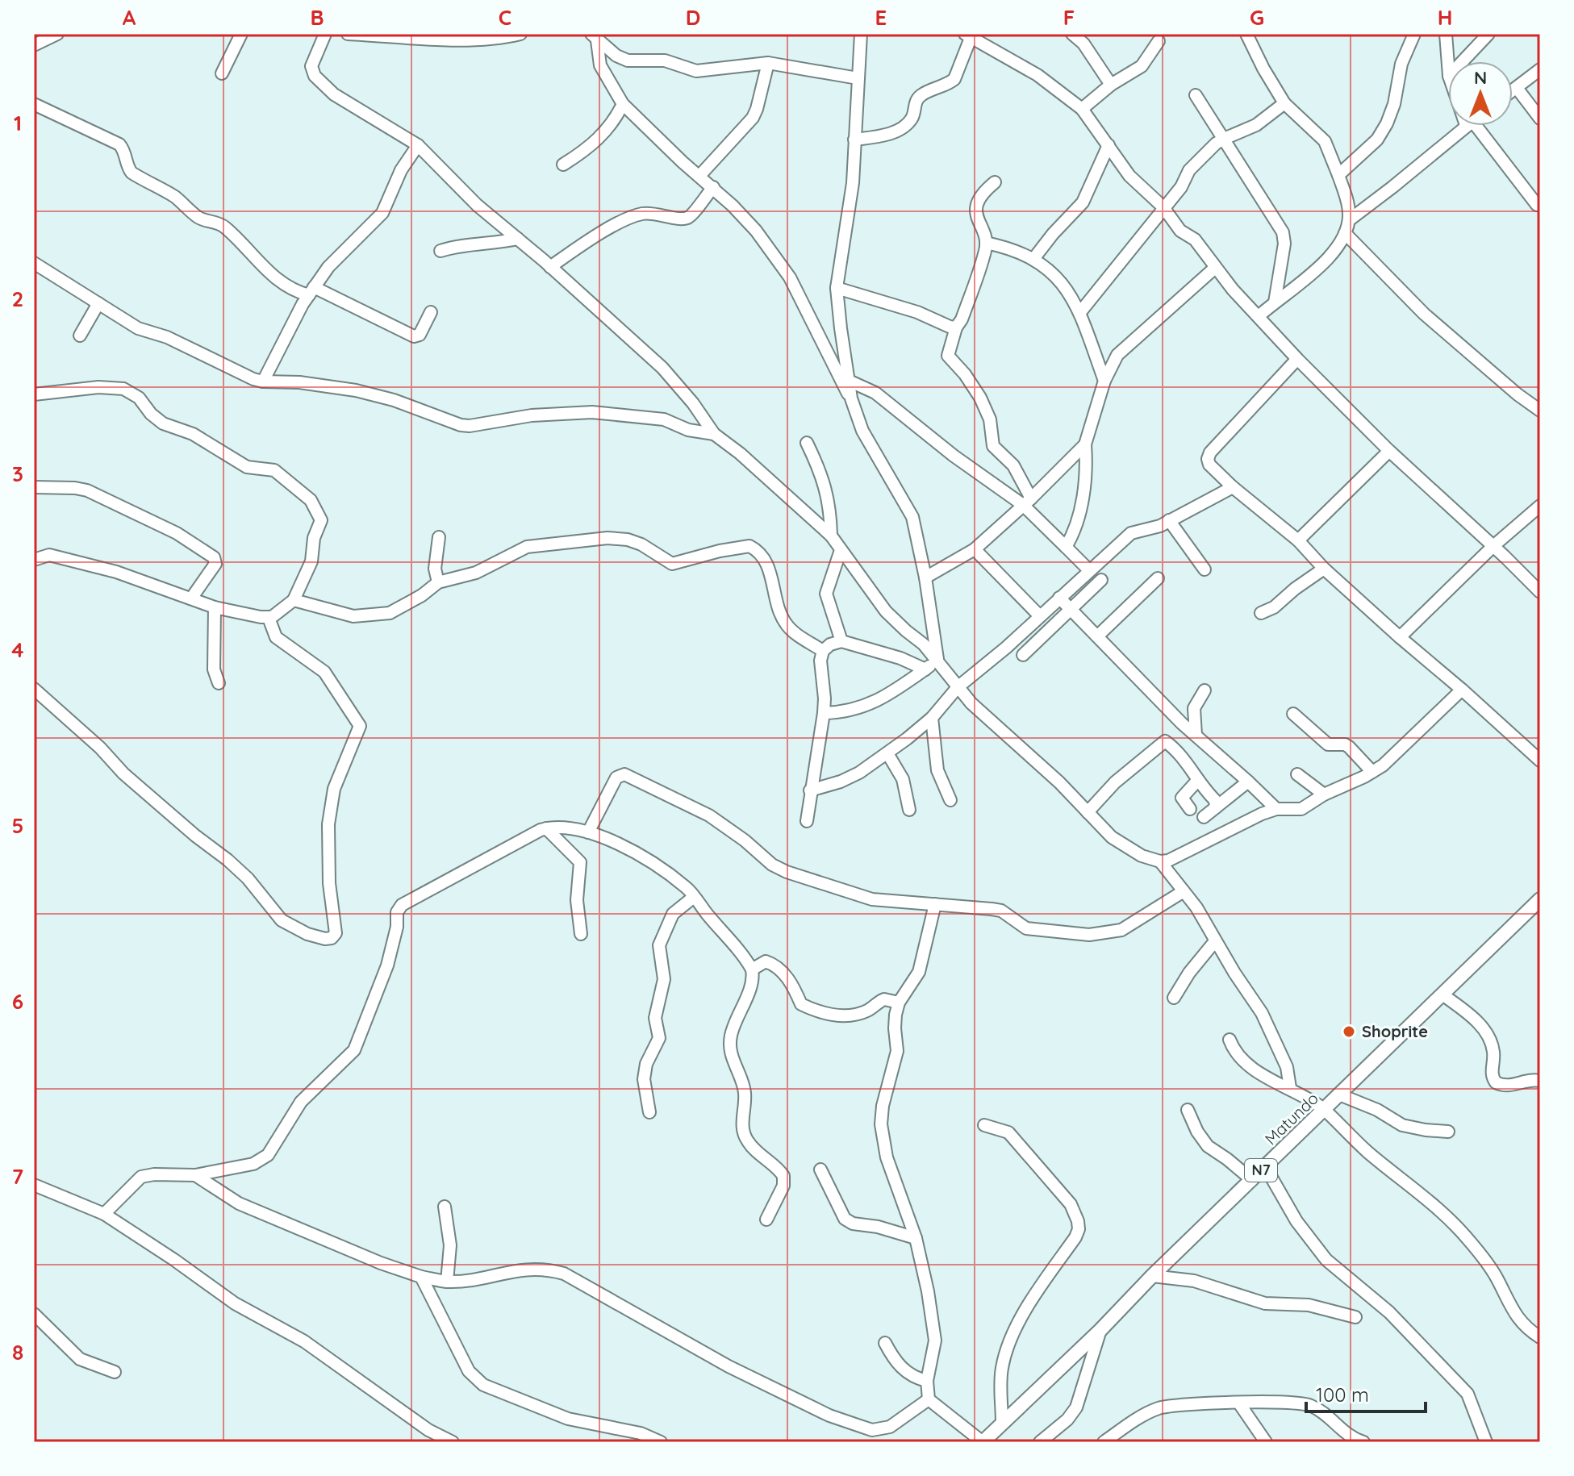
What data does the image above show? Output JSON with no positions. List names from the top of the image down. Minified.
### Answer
{"streets":{"main road":["Matundo","N7"]},"places":["Shoprite"],"scale_bar":"100 m","north":"top","grid":{"columns":["A","B","C","D","E","F","G","H"],"rows":["1","2","3","4","5","6","7","8"]}}
